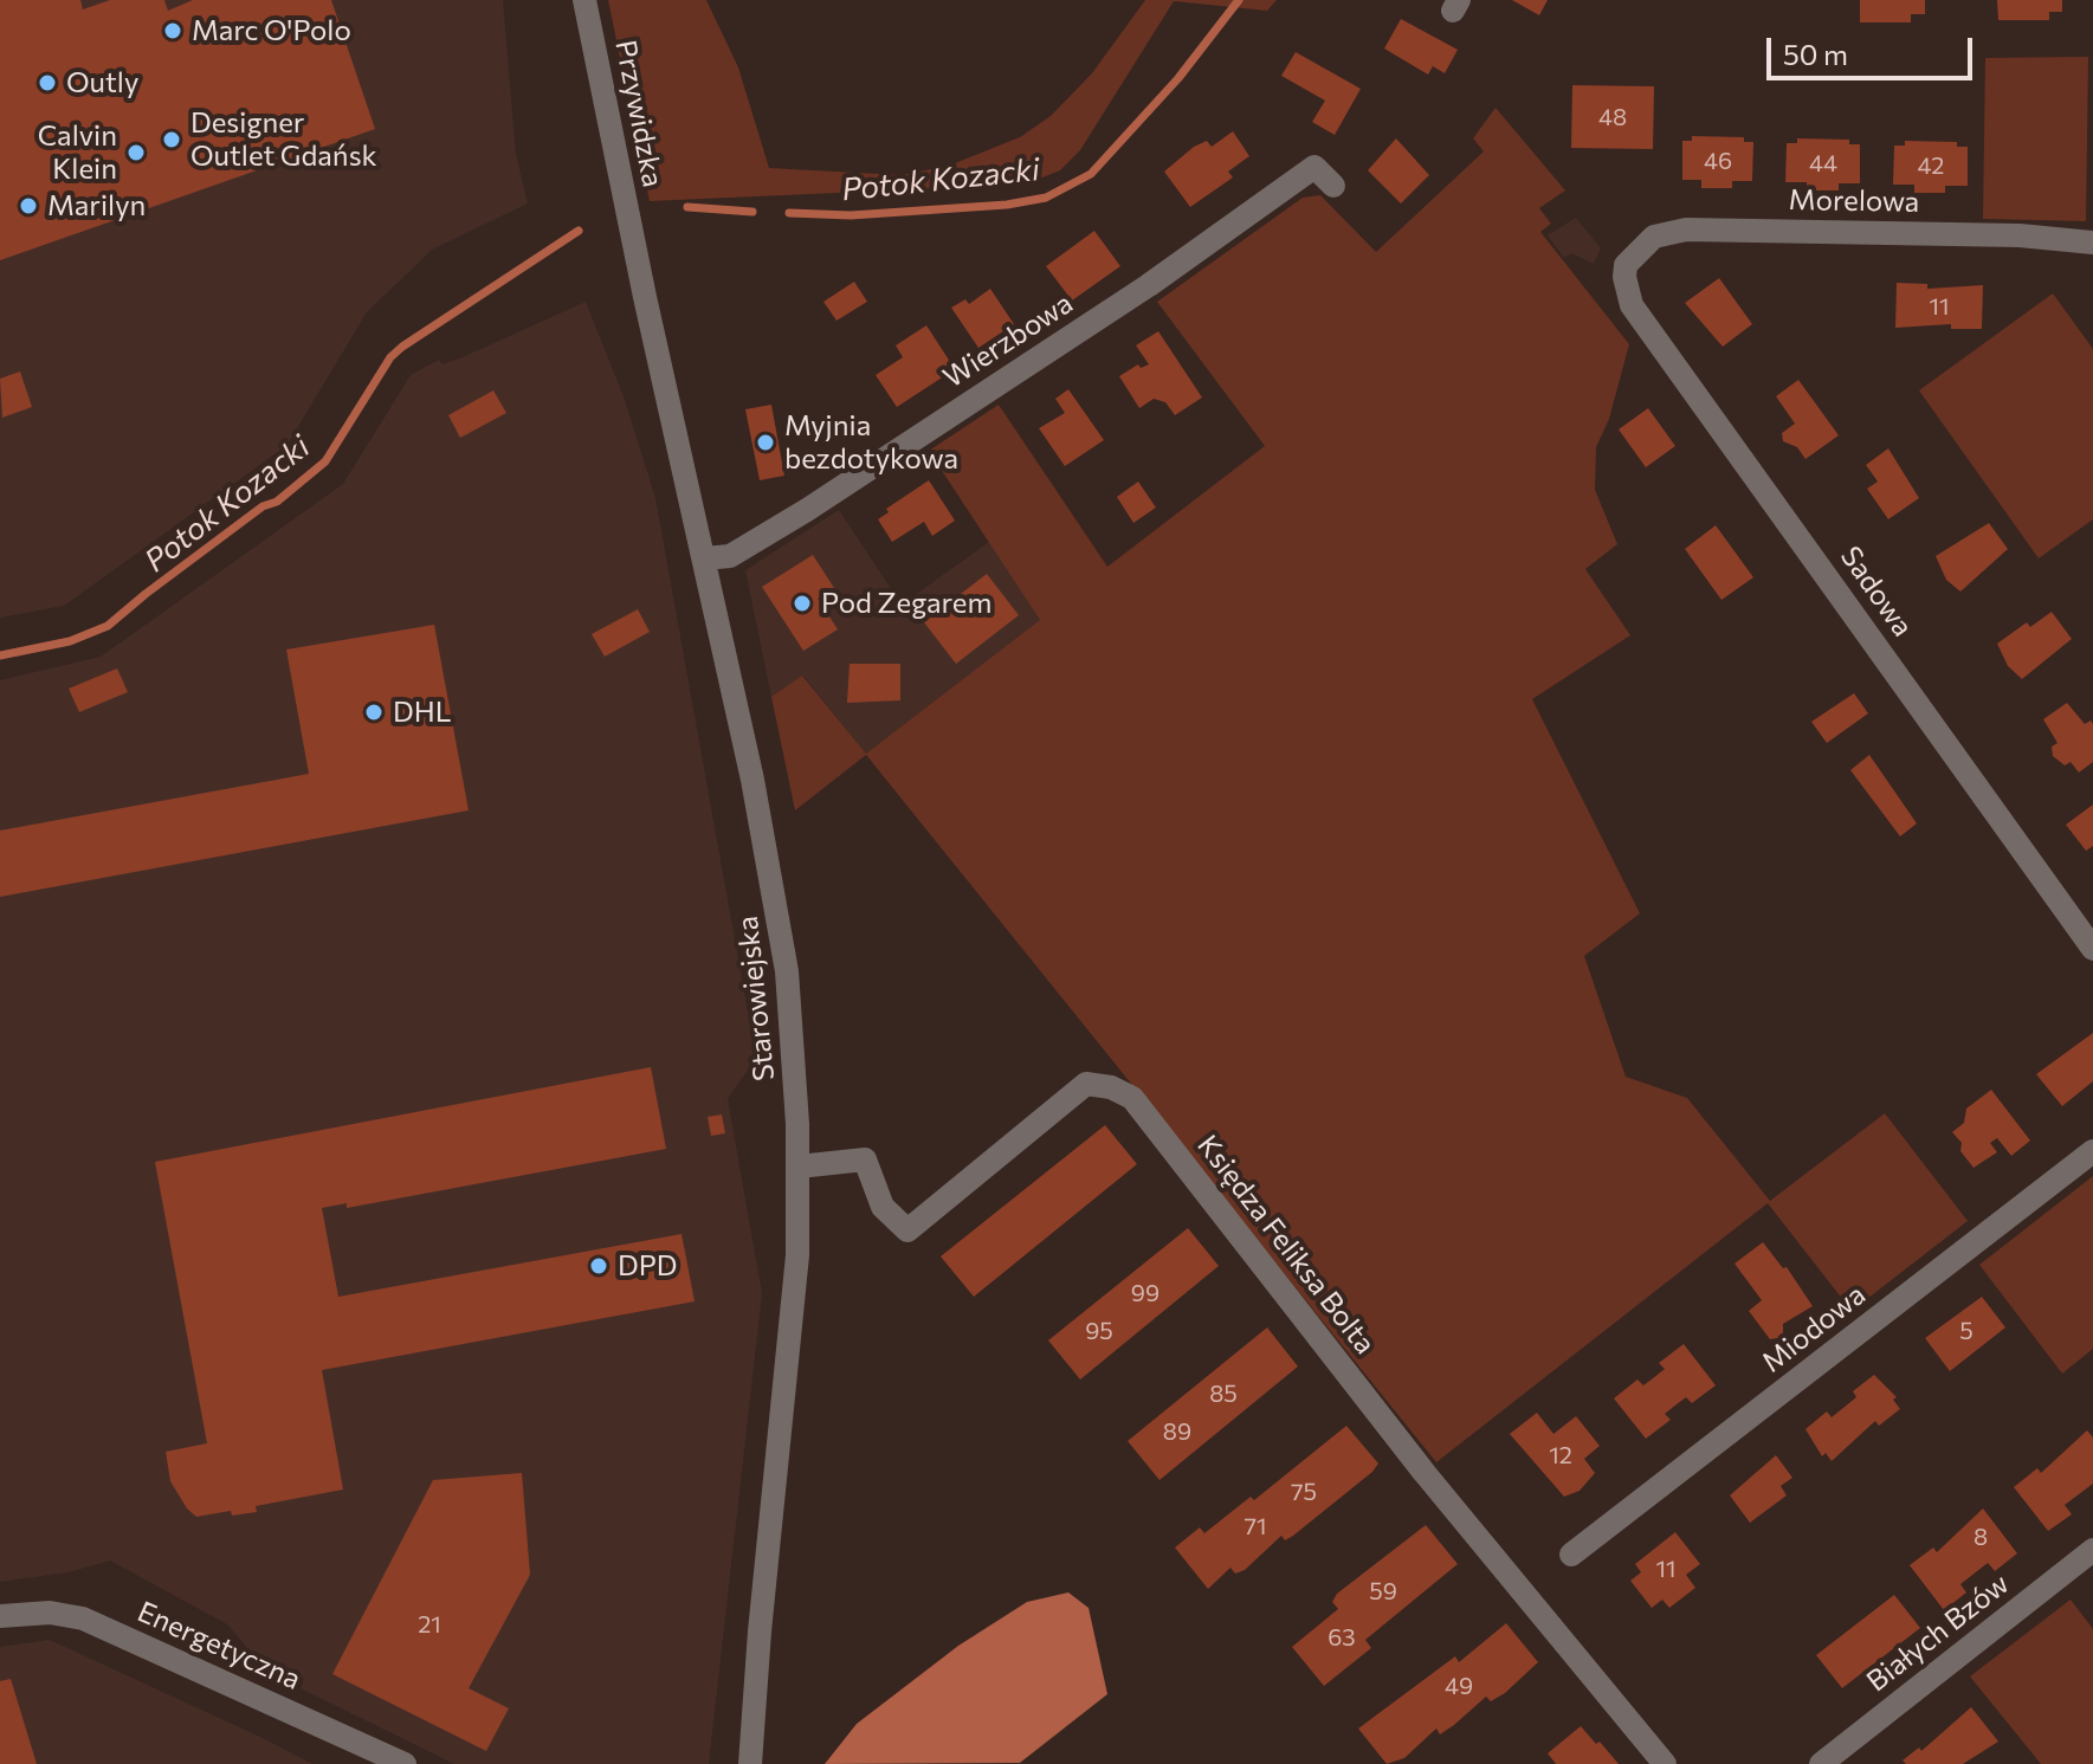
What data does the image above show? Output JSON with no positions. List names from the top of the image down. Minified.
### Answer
{"streets":{"street":["Przywidzka","Morelowa","Wierzbowa","Sadowa","Starowiejska","Księdza Feliksa Bolta","Miodowa","Białych Bzów","Energetyczna"]},"crossings":[["Przywidzka","Starowiejska"],["Morelowa","Sadowa"],["Wierzbowa","Starowiejska"],["Starowiejska","Księdza Feliksa Bolta"]],"water":["Potok Kozacki"],"places":["Marc O'Polo","Outly","Designer Outlet Gdańsk","Calvin Klein","Marilyn","Myjnia bezdotykowa","Pod Zegarem","DHL","DPD"],"house_numbers":["48","46","44","42","11","99","95","5","85","89","12","75","71","8","11","59","21","63","49"],"scale_bar":"50 m"}
